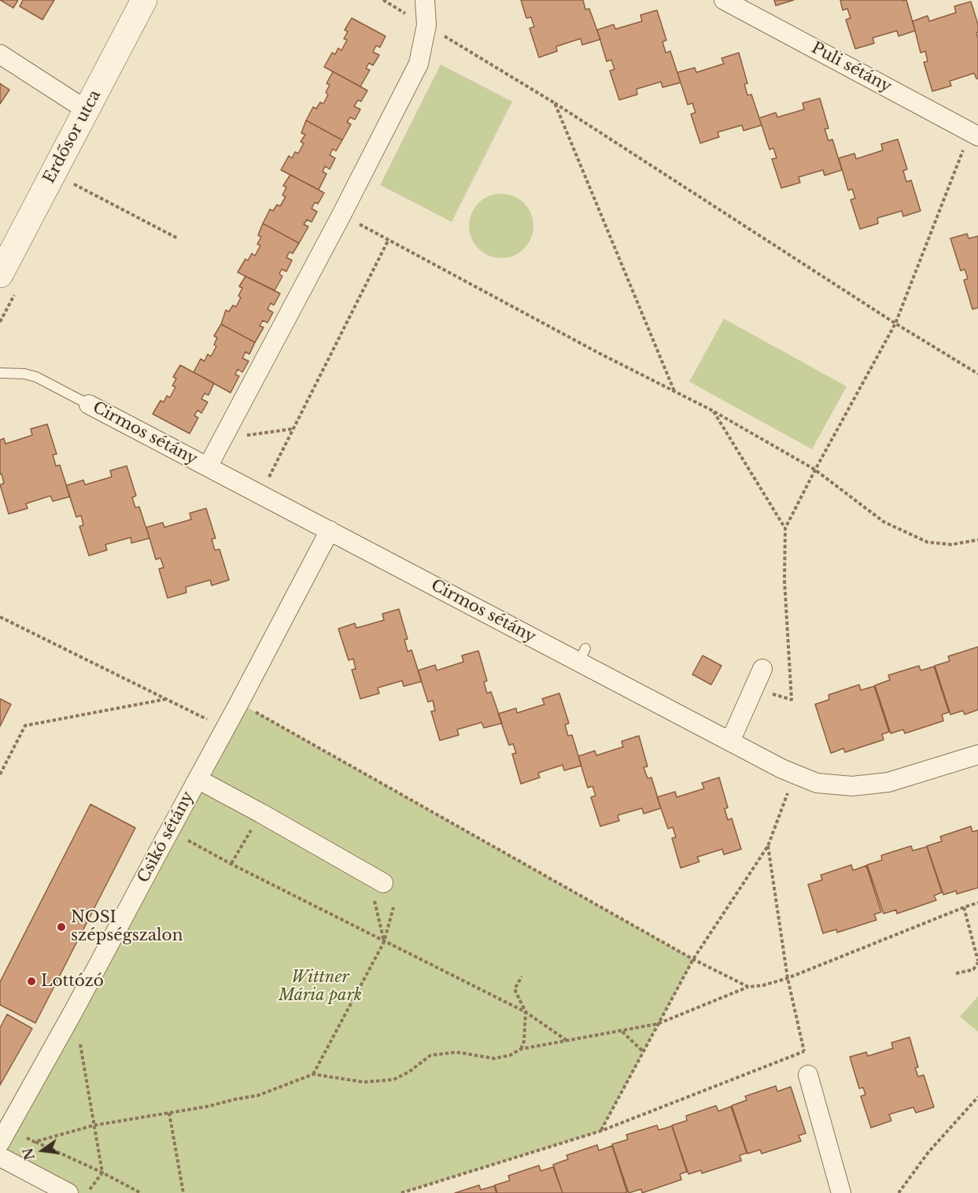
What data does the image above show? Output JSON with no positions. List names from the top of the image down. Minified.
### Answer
{"streets":{"street":["Puli sétány","Erdősor utca","Cirmos sétány","Csikó sétány"]},"crossings":[["Cirmos sétány","Csikó sétány"]],"parks":["Wittner Mária park"],"places":["NOSI szépségszalon","Lottózó"],"north":"left"}
